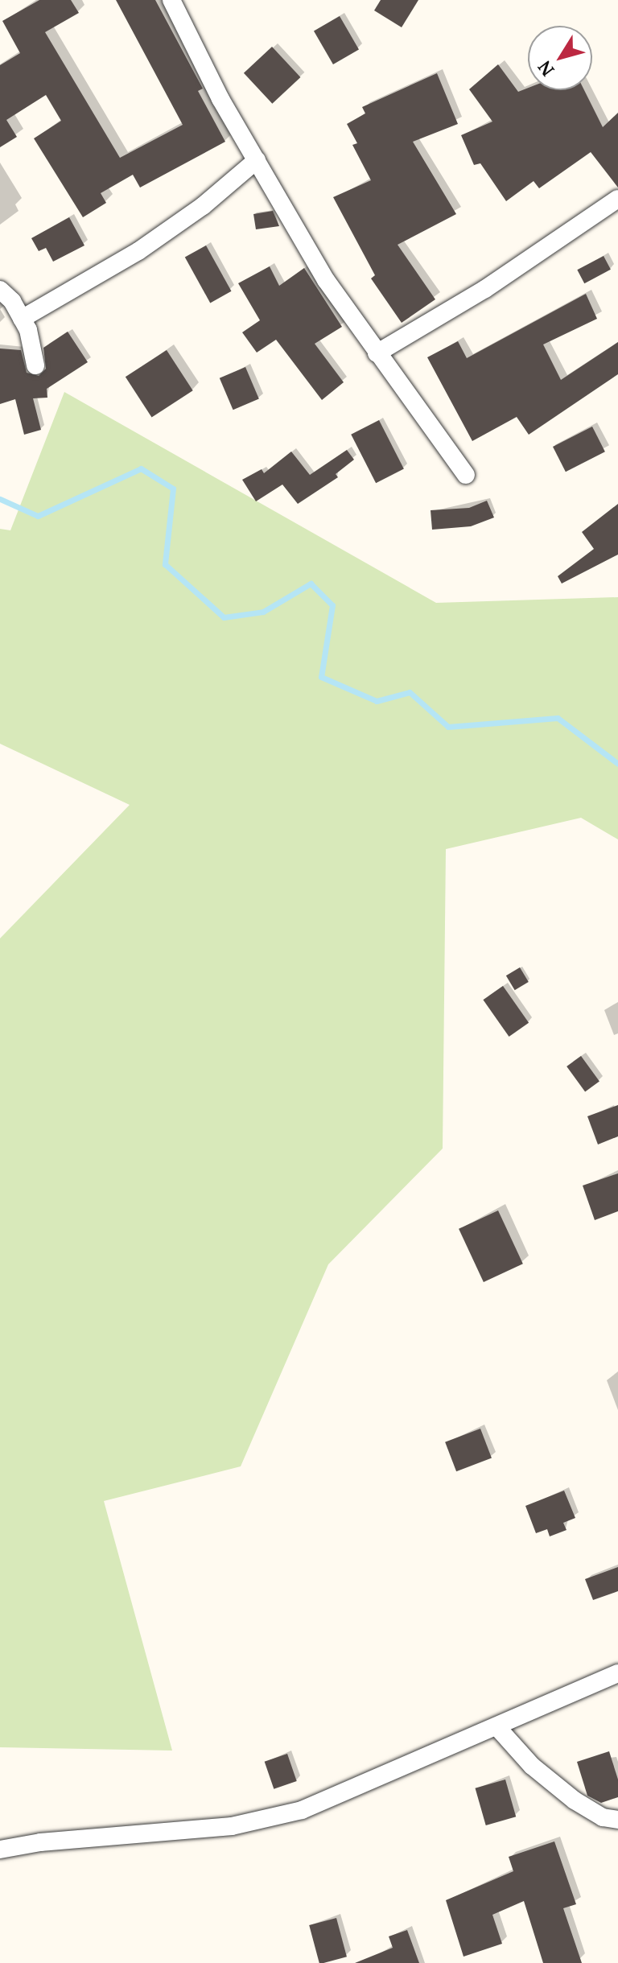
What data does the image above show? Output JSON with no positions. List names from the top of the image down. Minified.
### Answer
{"north":"bottom left"}
